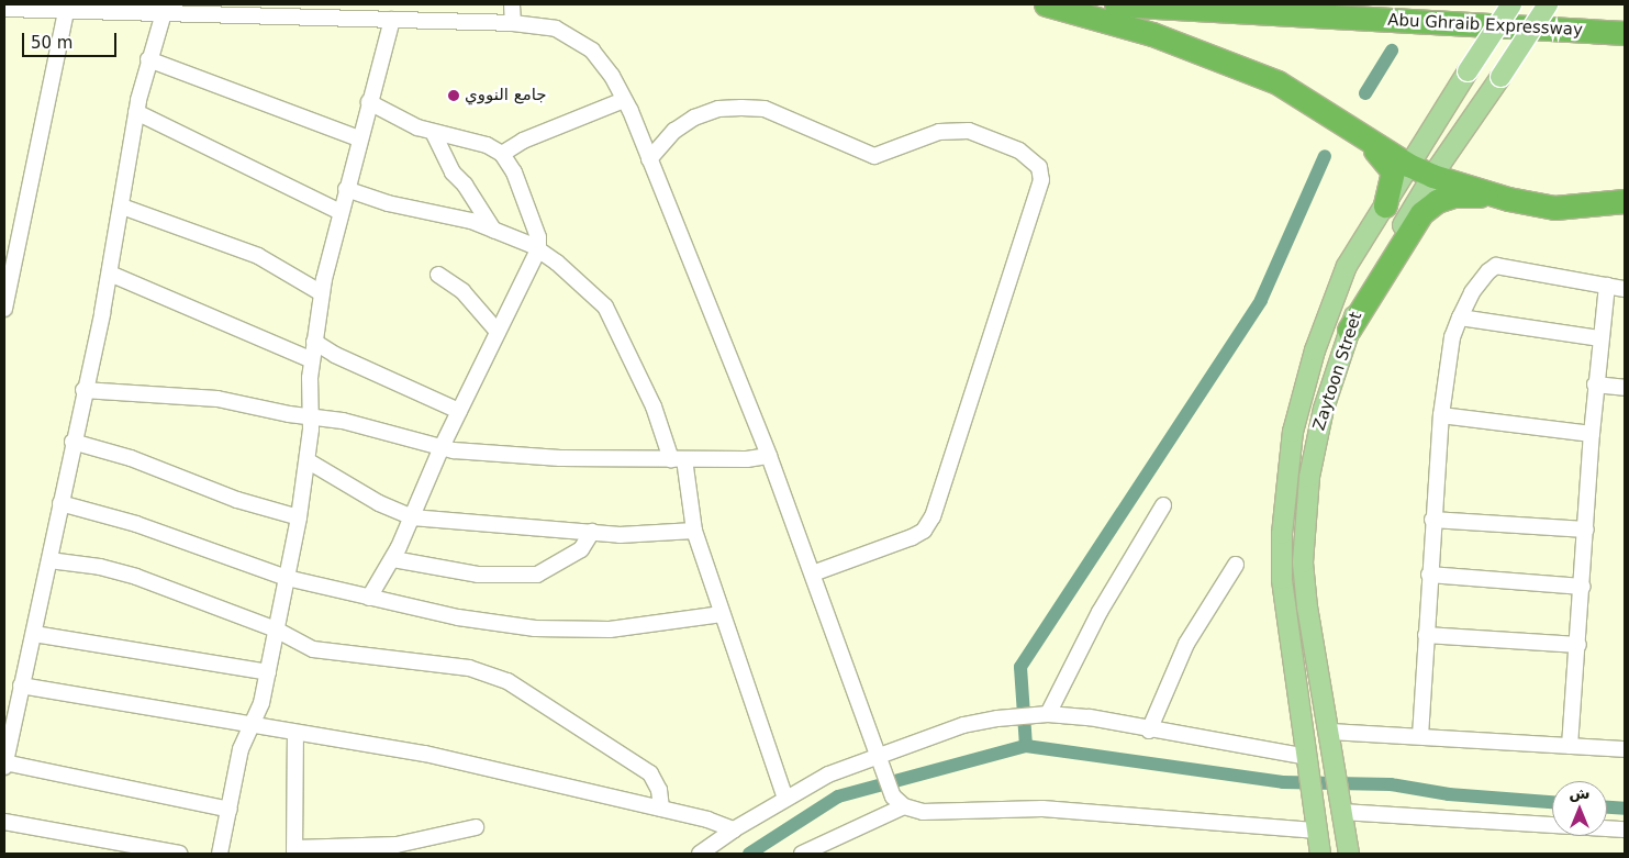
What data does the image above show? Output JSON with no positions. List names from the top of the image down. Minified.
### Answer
{"streets":{"highway":["Abu Ghraib Expressway"],"main road":["Zaytoon Street"]},"places":["جامع النووي"],"scale_bar":"50 m","north":"top"}
